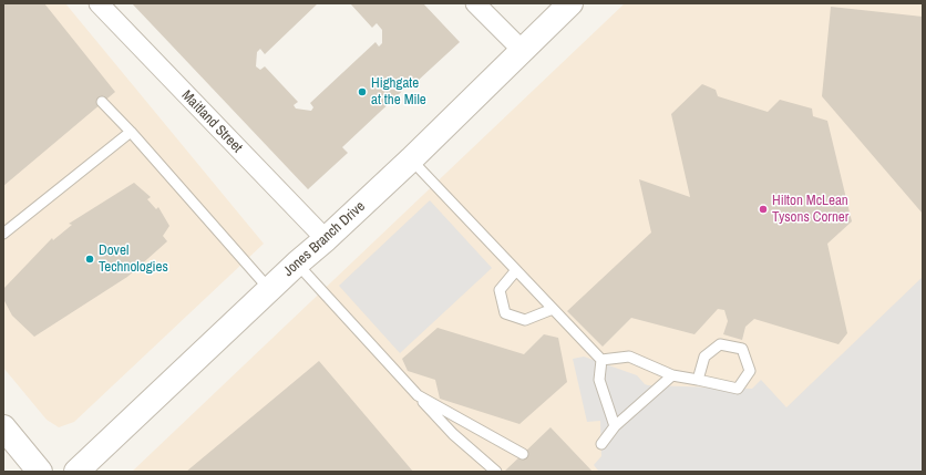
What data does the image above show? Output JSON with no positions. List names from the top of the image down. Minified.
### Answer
{"streets":{"street":["Maitland Street","Jones Branch Drive"]},"crossings":[["Maitland Street","Jones Branch Drive"]],"places":["Highgate at the Mile","Hilton McLean Tysons Corner","Dovel Technologies"]}
